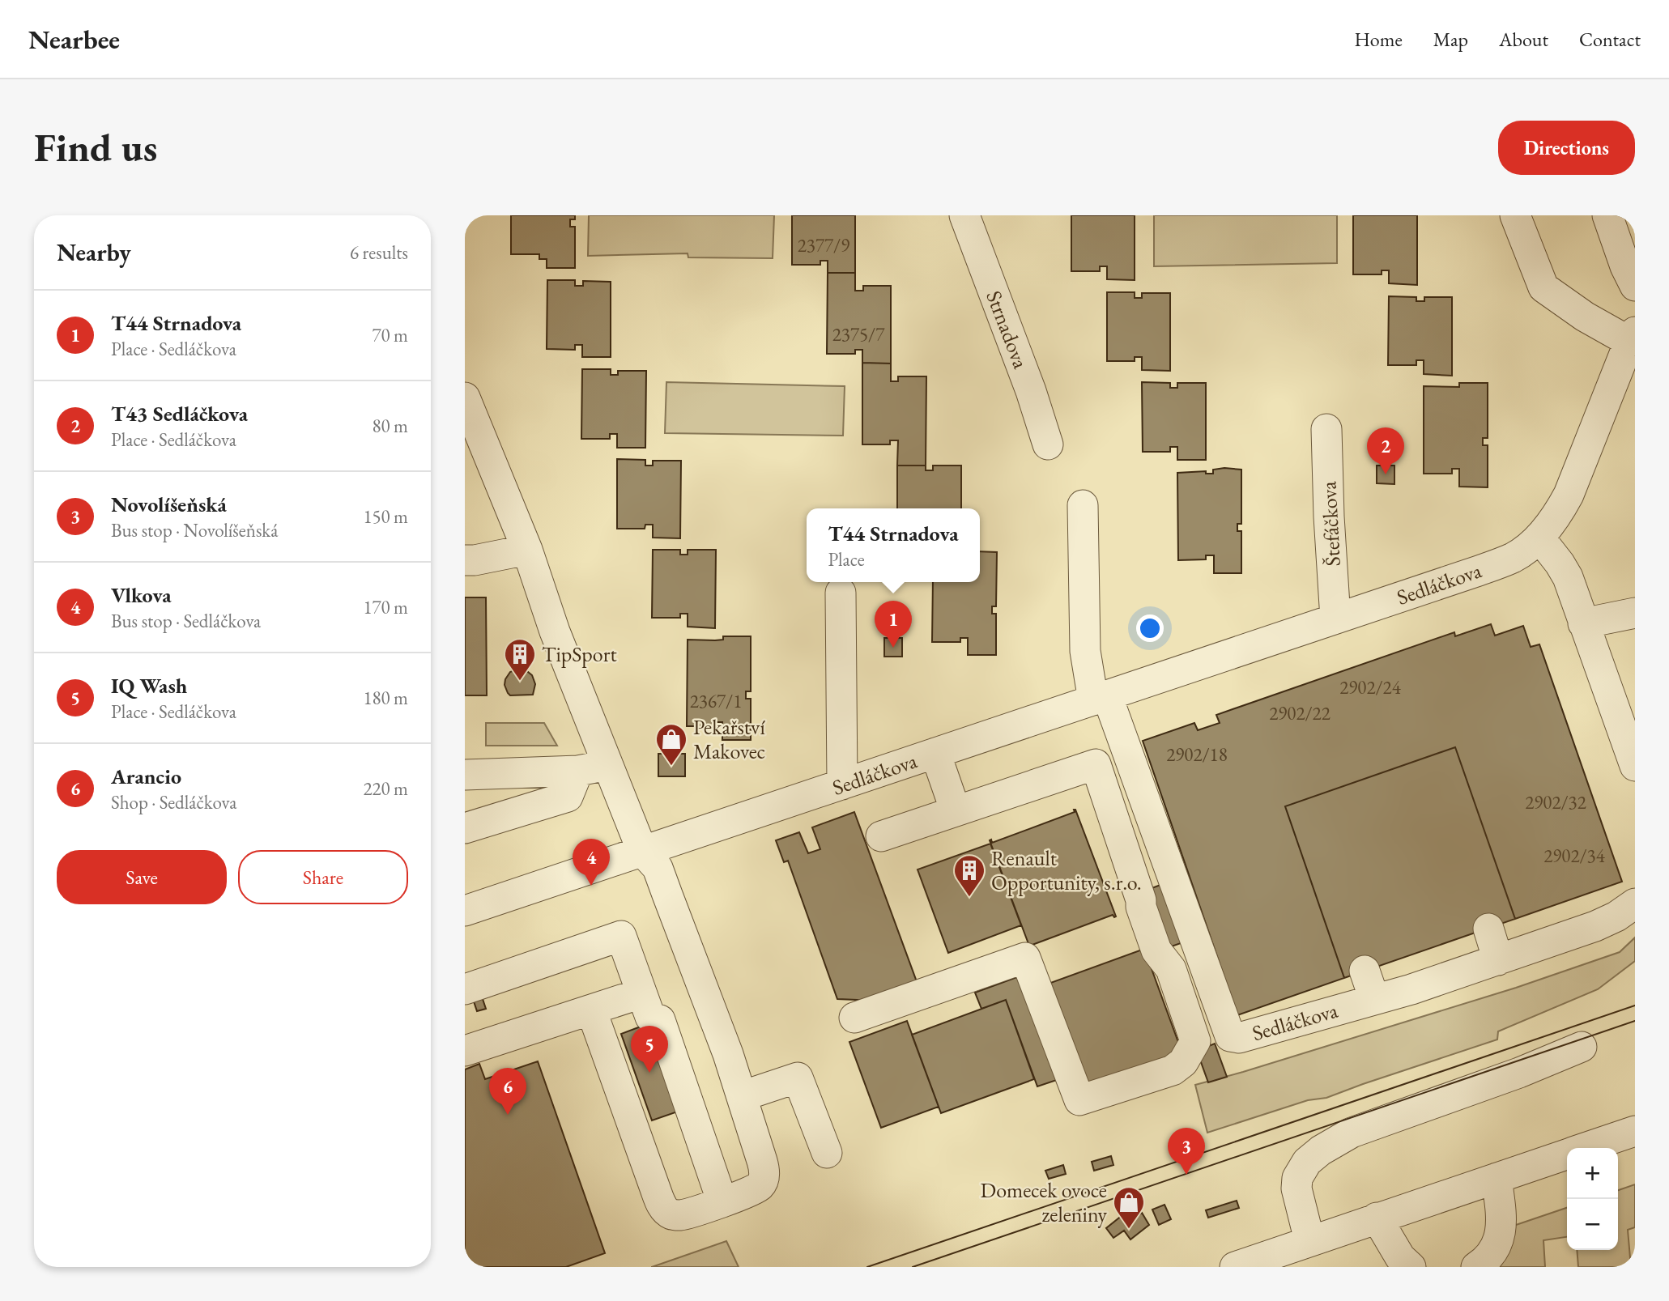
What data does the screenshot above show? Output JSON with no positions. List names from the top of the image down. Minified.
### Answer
{"streets":{"street":["Strnadova","Štefáčkova","Sedláčkova"]},"crossings":[["Štefáčkova","Sedláčkova"]],"places":{"building":["TipSport","Renault Opportunity, s.r.o."],"shop":["Pekařství Makovec","Domecek ovoce zeleniny"]},"house_numbers":["2377/9","2375/7","2902/24","2367/1","2902/22","2902/18","2902/32","2902/34"],"page":{"header":"Nearbee","nav":["Home","Map","About","Contact"],"buttons":["Directions",["Save","Share"]],"title":"Find us","heading":["Nearby","6 results"],"list":[{"mark":"1","name":"T44 Strnadova","note":"Place · Sedláčkova","value":"70 m"},{"mark":"2","name":"T43 Sedláčkova","note":"Place · Sedláčkova","value":"80 m"},{"mark":"3","name":"Novolíšeňská","note":"Bus stop · Novolíšeňská","value":"150 m"},{"mark":"4","name":"Vlkova","note":"Bus stop · Sedláčkova","value":"170 m"},{"mark":"5","name":"IQ Wash","note":"Place · Sedláčkova","value":"180 m"},{"mark":"6","name":"Arancio","note":"Shop · Sedláčkova","value":"220 m"}],"pins":["2","1","4","5","6","3"],"popup":["T44 Strnadova","Place"],"map_buttons":["+","−"]}}
